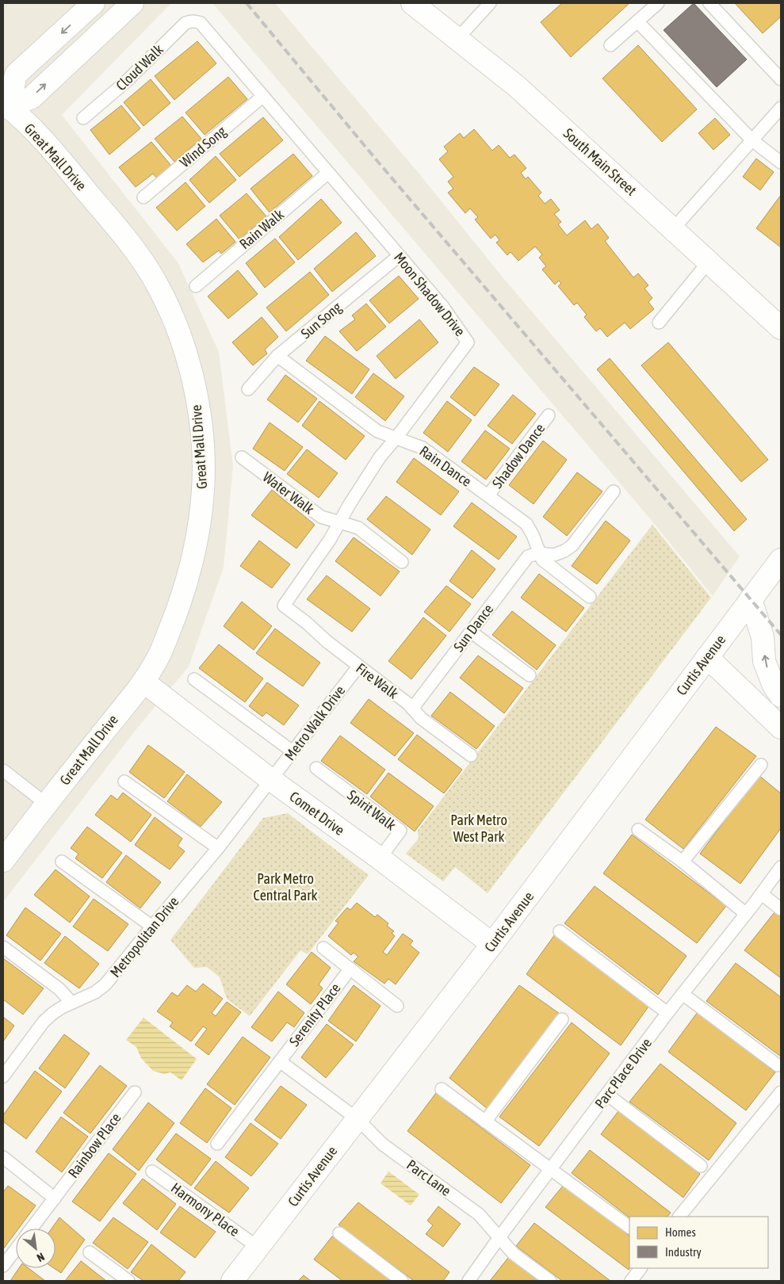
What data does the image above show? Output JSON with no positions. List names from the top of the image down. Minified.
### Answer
{"streets":{"street":["Great Mall Drive","South Main Street","Curtis Avenue","Comet Drive"],"lane":["Cloud Walk","Wind Song","Rain Walk","Moon Shadow Drive","Sun Song","Shadow Dance","Rain Dance","Water Walk","Sun Dance","Fire Walk","Metro Walk Drive","Spirit Walk","Metropolitan Drive","Serenity Place","Parc Place Drive","Rainbow Place","Parc Lane","Harmony Place"]},"crossings":[["Cloud Walk","Moon Shadow Drive"],["Wind Song","Moon Shadow Drive"],["Great Mall Drive","Comet Drive"],["Rain Walk","Moon Shadow Drive"],["Moon Shadow Drive","Sun Song"],["Moon Shadow Drive","Rain Dance"],["Moon Shadow Drive","Water Walk"],["Moon Shadow Drive","Fire Walk"],["Sun Song","Rain Dance"],["Shadow Dance","Rain Dance"],["Rain Dance","Sun Dance"],["Sun Dance","Fire Walk"],["Curtis Avenue","Comet Drive"],["Curtis Avenue","Parc Lane"],["Curtis Avenue","Harmony Place"],["Fire Walk","Metro Walk Drive"],["Metro Walk Drive","Comet Drive"],["Metro Walk Drive","Metropolitan Drive"],["Spirit Walk","Comet Drive"],["Comet Drive","Metropolitan Drive"],["Parc Place Drive","Parc Lane"]],"parks":["Park Metro West Park","Park Metro Central Park"],"legend":["Homes","Industry"],"north":"bottom right"}
